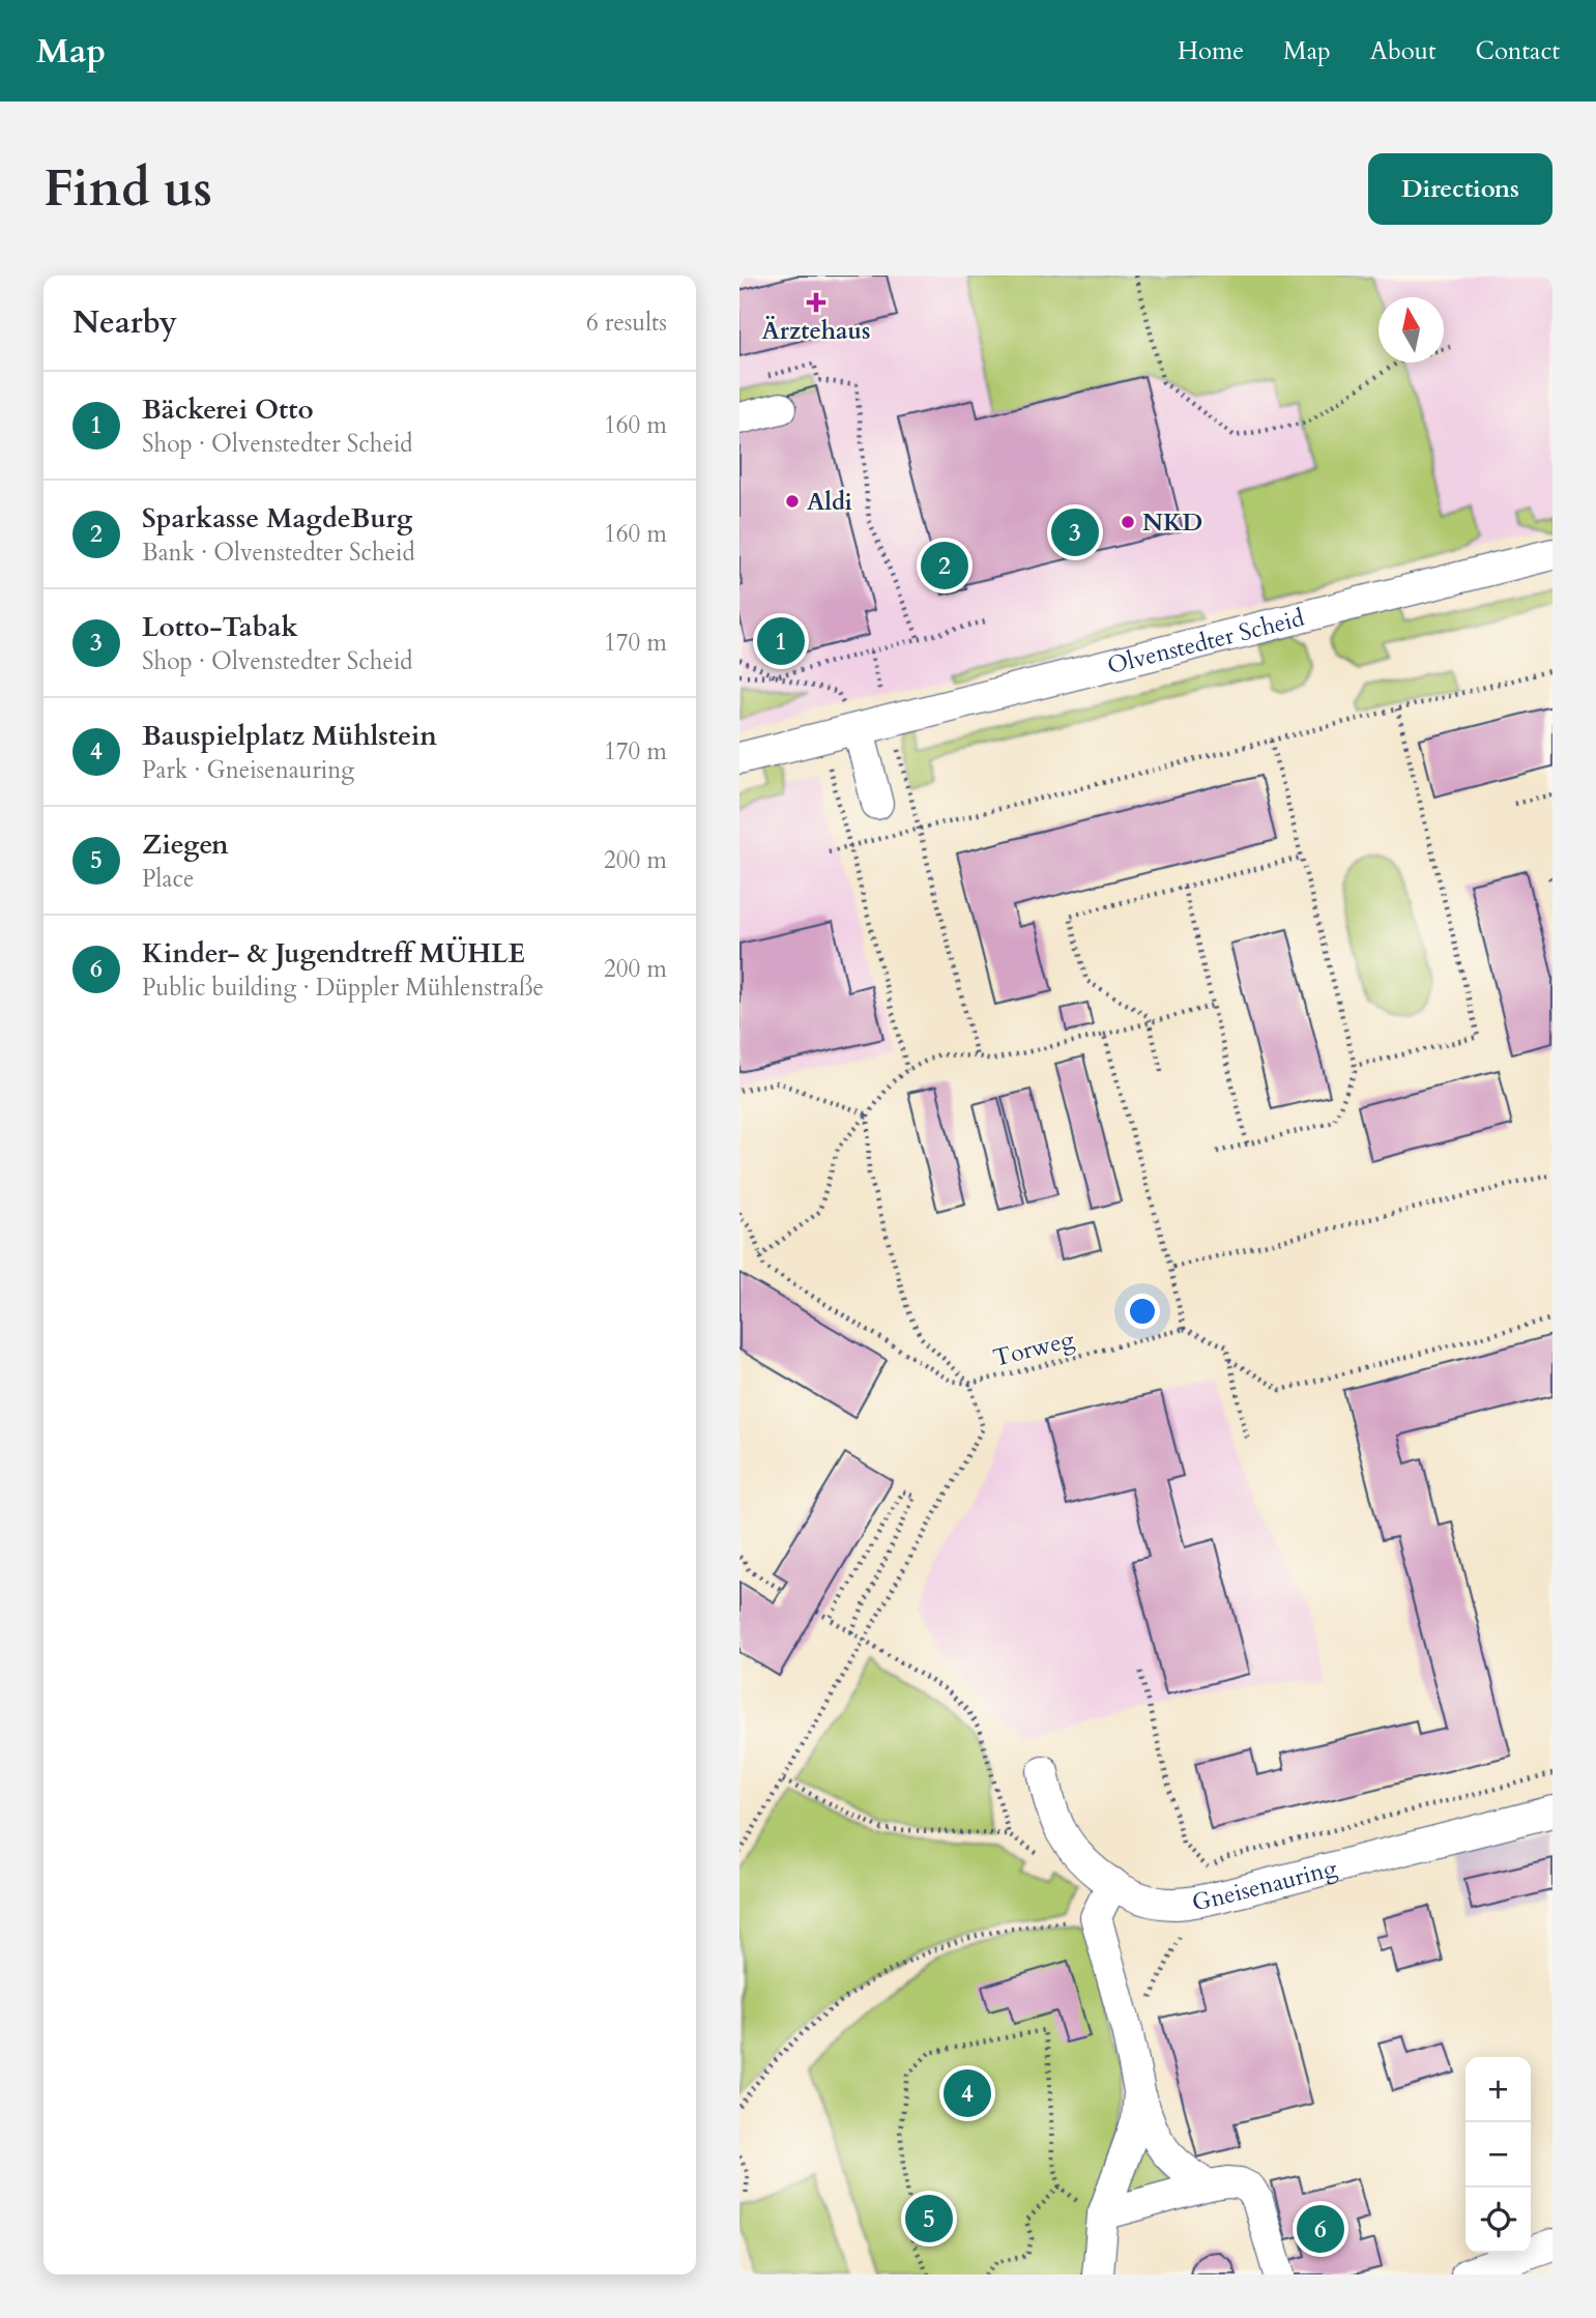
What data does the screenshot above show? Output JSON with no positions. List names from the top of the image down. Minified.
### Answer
{"streets":{"street":["Olvenstedter Scheid","Gneisenauring"],"path":["Torweg"]},"places":{"health":["Ärztehaus"],"other":["Aldi","NKD"]},"north":"top","page":{"header":"Map","nav":["Home","Map","About","Contact"],"buttons":"Directions","title":"Find us","heading":["Nearby","6 results"],"list":[{"mark":"1","name":"Bäckerei Otto","note":"Shop · Olvenstedter Scheid","value":"160 m"},{"mark":"2","name":"Sparkasse MagdeBurg","note":"Bank · Olvenstedter Scheid","value":"160 m"},{"mark":"3","name":"Lotto-Tabak","note":"Shop · Olvenstedter Scheid","value":"170 m"},{"mark":"4","name":"Bauspielplatz Mühlstein","note":"Park · Gneisenauring","value":"170 m"},{"mark":"5","name":"Ziegen","note":"Place","value":"200 m"},{"mark":"6","name":"Kinder- & Jugendtreff MÜHLE","note":"Public building · Düppler Mühlenstraße","value":"200 m"}],"pins":["3","2","1","4","5","6"],"map_buttons":["+","−"]}}
